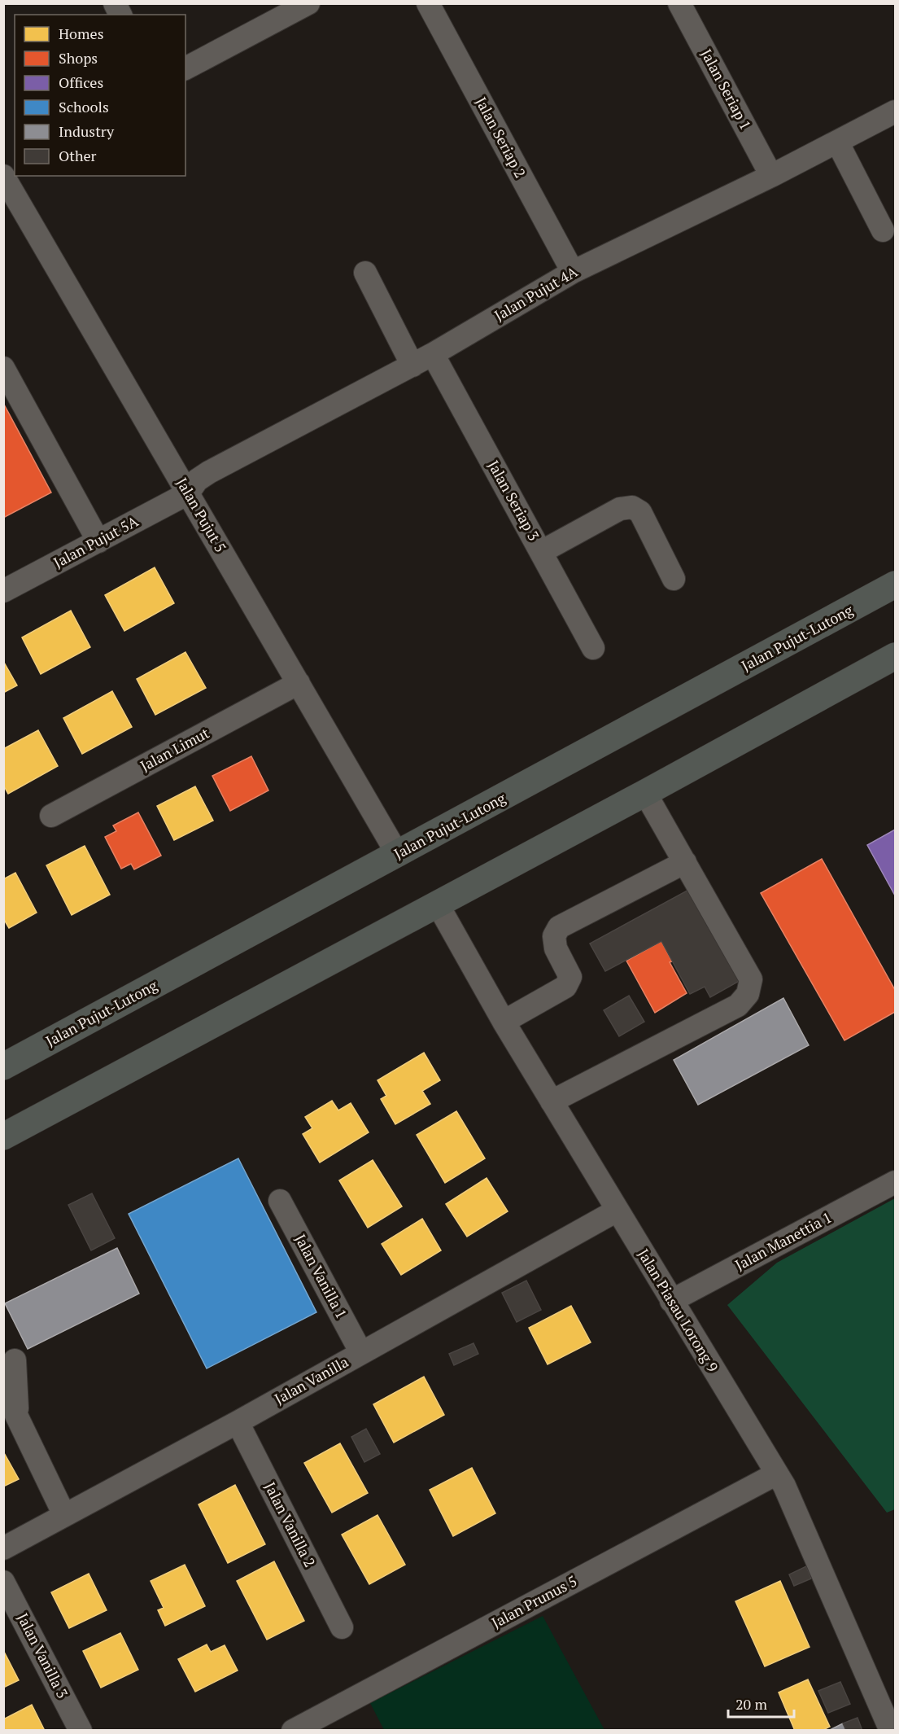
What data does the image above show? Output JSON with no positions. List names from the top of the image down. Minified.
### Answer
{"streets":{"highway":["Jalan Pujut-Lutong"],"street":["Jalan Seriap 1","Jalan Seriap 2","Jalan Pujut 4A","Jalan Seriap 3","Jalan Pujut 5","Jalan Pujut 5A","Jalan Limut","Jalan Manettia 1","Jalan Vanilla 1","Jalan Piasau Lorong 9","Jalan Vanilla","Jalan Vanilla 2","Jalan Prunus 5","Jalan Vanilla 3"]},"crossings":[["Jalan Seriap 1","Jalan Pujut 4A"],["Jalan Seriap 2","Jalan Pujut 4A"],["Jalan Pujut 4A","Jalan Seriap 3"],["Jalan Pujut 4A","Jalan Pujut 5"],["Jalan Pujut 4A","Jalan Pujut 5A"],["Jalan Pujut 5","Jalan Pujut 5A"],["Jalan Pujut 5","Jalan Pujut-Lutong"],["Jalan Pujut 5","Jalan Limut"],["Jalan Manettia 1","Jalan Piasau Lorong 9"],["Jalan Vanilla 1","Jalan Vanilla"],["Jalan Piasau Lorong 9","Jalan Vanilla"],["Jalan Piasau Lorong 9","Jalan Prunus 5"],["Jalan Vanilla","Jalan Vanilla 2"]],"legend":["Homes","Shops","Offices","Schools","Industry","Other"],"scale_bar":"20 m"}
